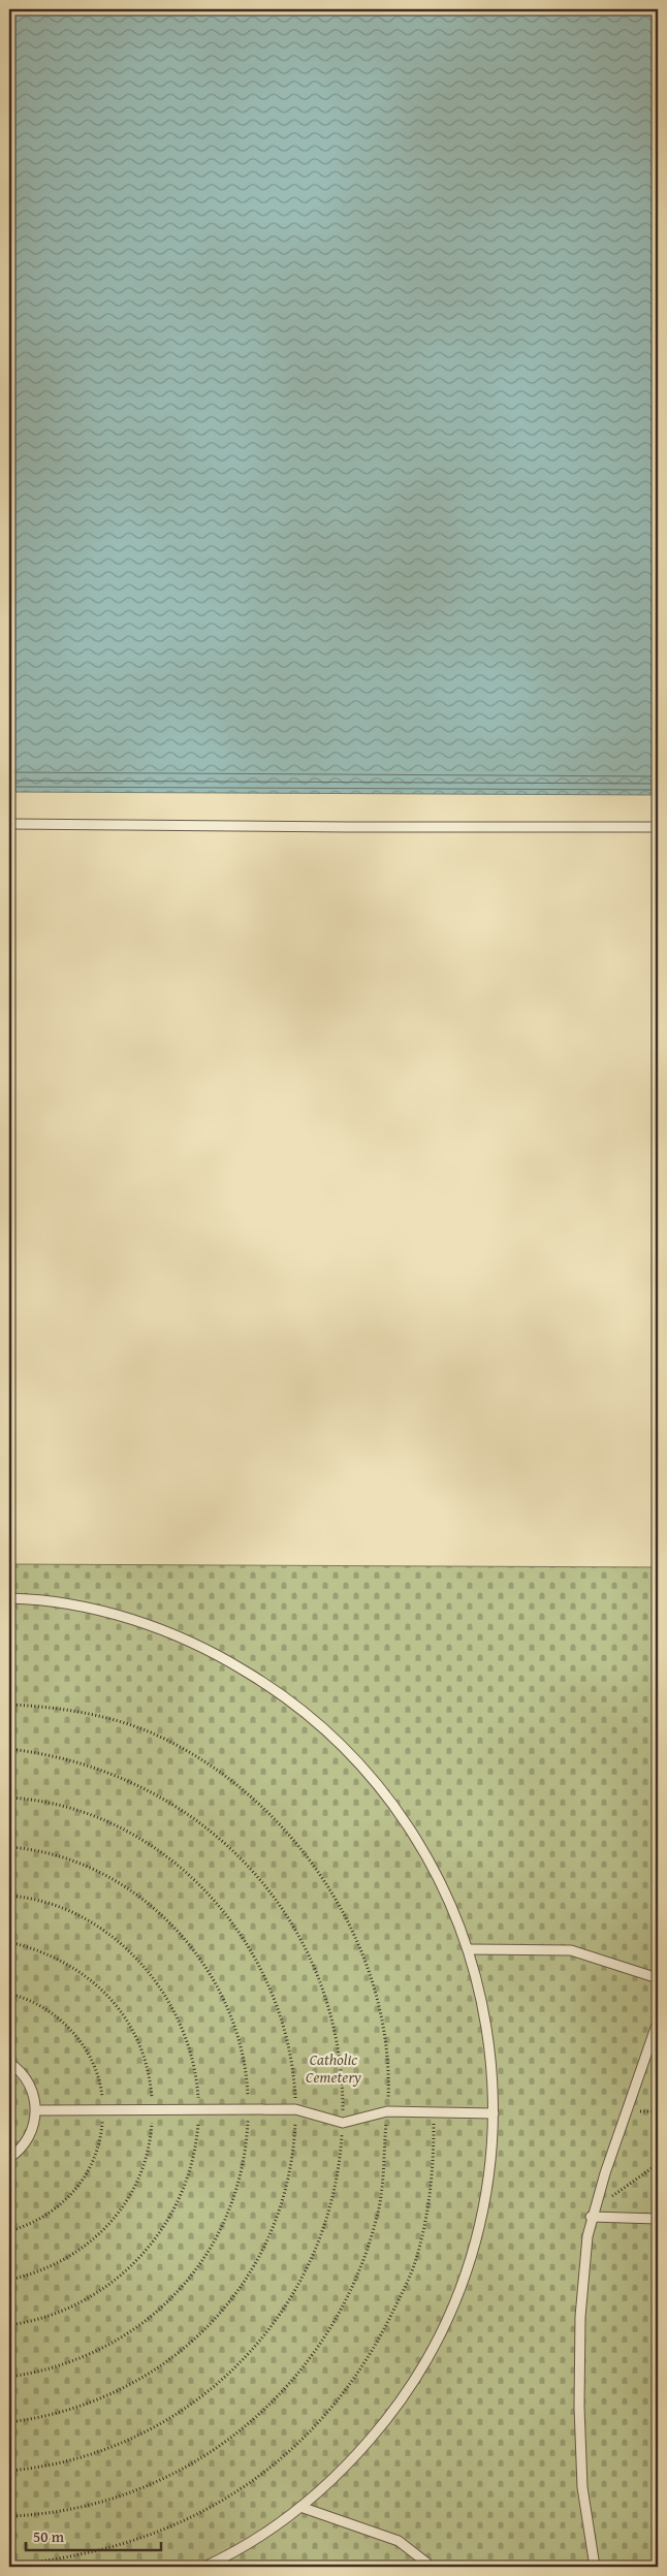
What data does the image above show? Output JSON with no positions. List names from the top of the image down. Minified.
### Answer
{"parks":["Catholic Cemetery"],"scale_bar":"50 m"}
